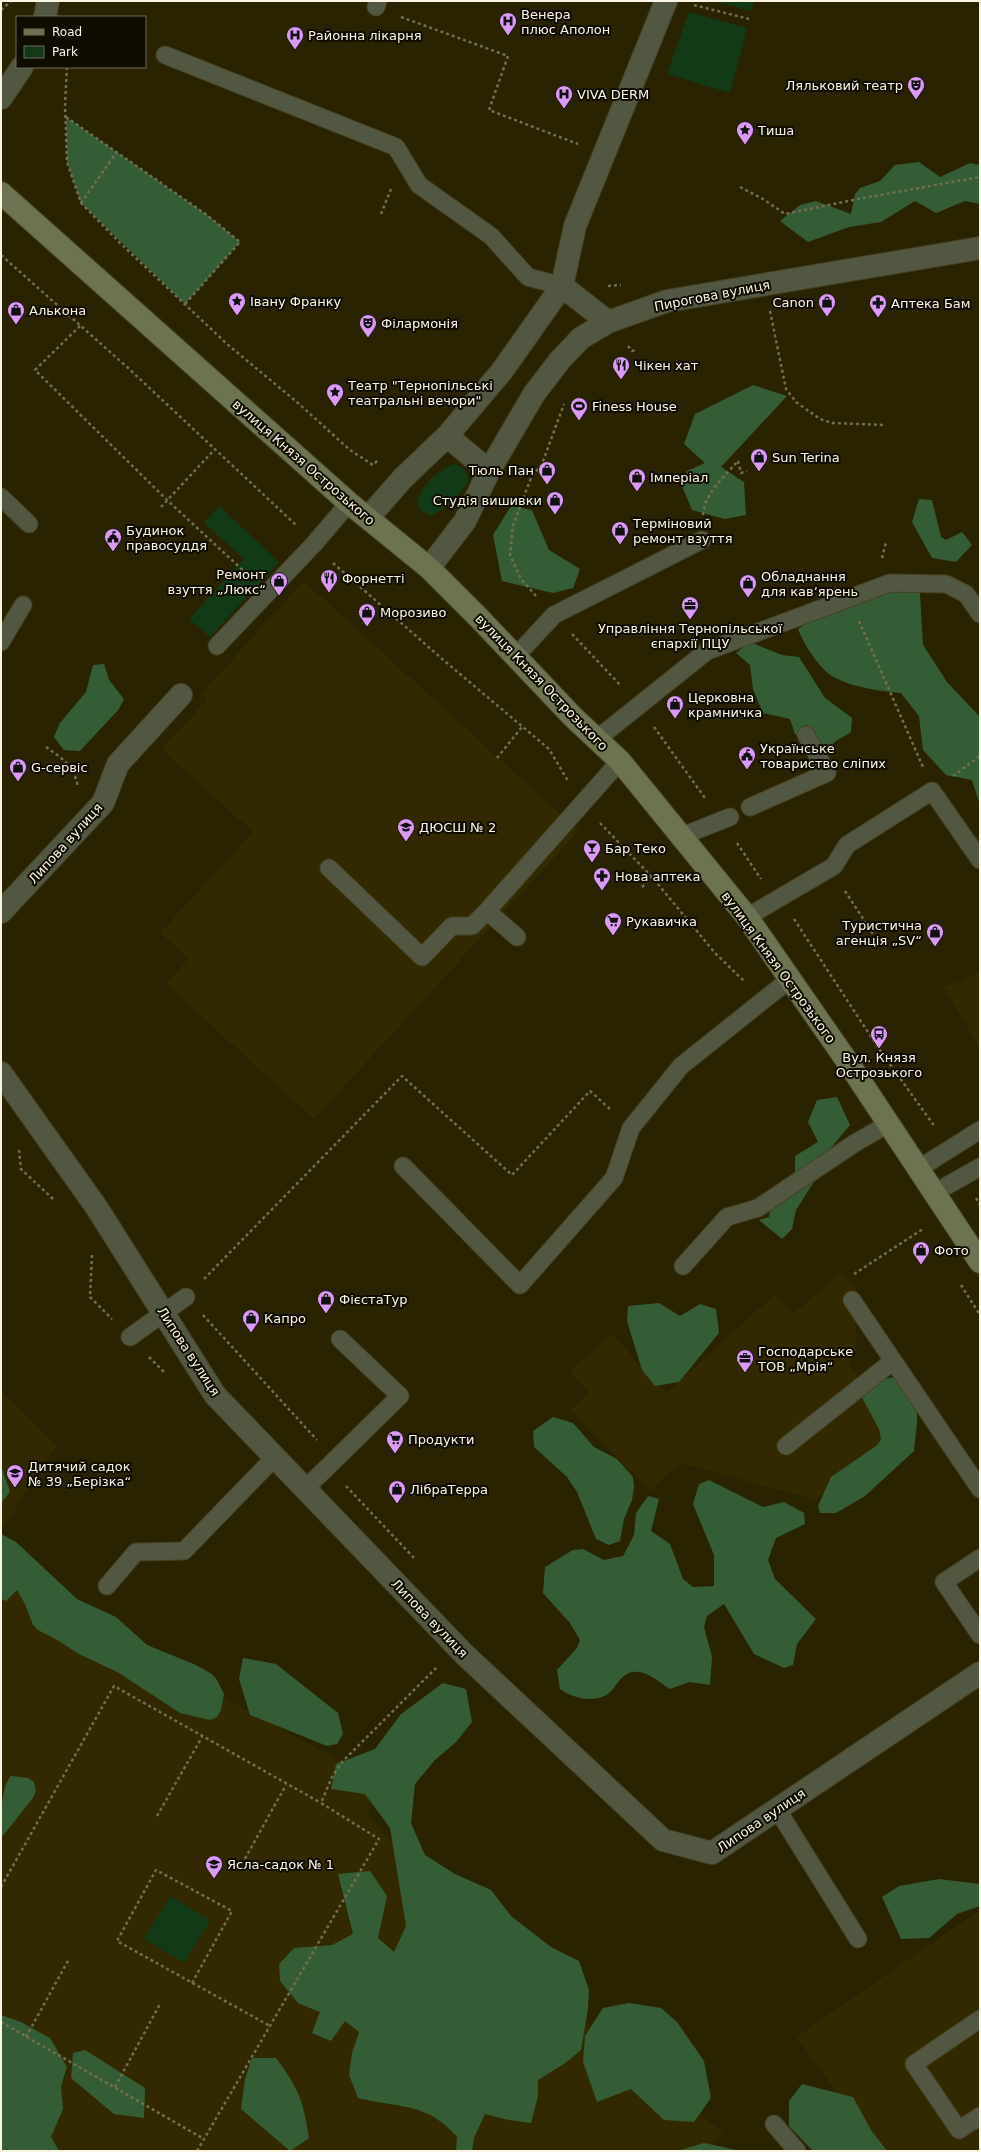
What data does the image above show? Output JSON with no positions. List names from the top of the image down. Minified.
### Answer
{"streets":{"main road":["вулиця Князя Острозького"],"street":["Пирогова вулиця","Липова вулиця"]},"crossings":[["Пирогова вулиця","вулиця Князя Острозького"]],"places":{"hospital":["Венера плюс Аполон","Районна лікарня","VIVA DERM"],"theatre":["Ляльковий театр","Філармонія"],"place":["Тиша","Івану Франку","Театр \"Тернопільські театральні вечори\""],"shop":["Canon","Алькона","Sun Terina","Тюль Пан","Імперіал","Студія вишивки","Терміновий ремонт взуття","Ремонт взуття „Люкс“","Обладнання для кав’ярень","Морозиво","Церковна крамничка","G-сервіс","Туристична агенція „SV“","Фото","ФієстаТур","Капро","ЛібраТерра"],"pharmacy":["Аптека Бам","Нова аптека"],"restaurant":["Чікен хат","Форнетті"],"sports":["Finess House"],"public building":["Будинок правосуддя","Українське товариство сліпих"],"office":["Управління Тернопільської єпархії ПЦУ","Господарське ТОВ „Мрія“"],"school or university":["ДЮСШ № 2","Дитячий садок № 39 „Берізка“","Ясла-садок № 1"],"bar":["Бар Теко"],"supermarket":["Рукавичка","Продукти"],"bus stop":["Вул. Князя Острозького"]},"legend":["Road","Park"]}
